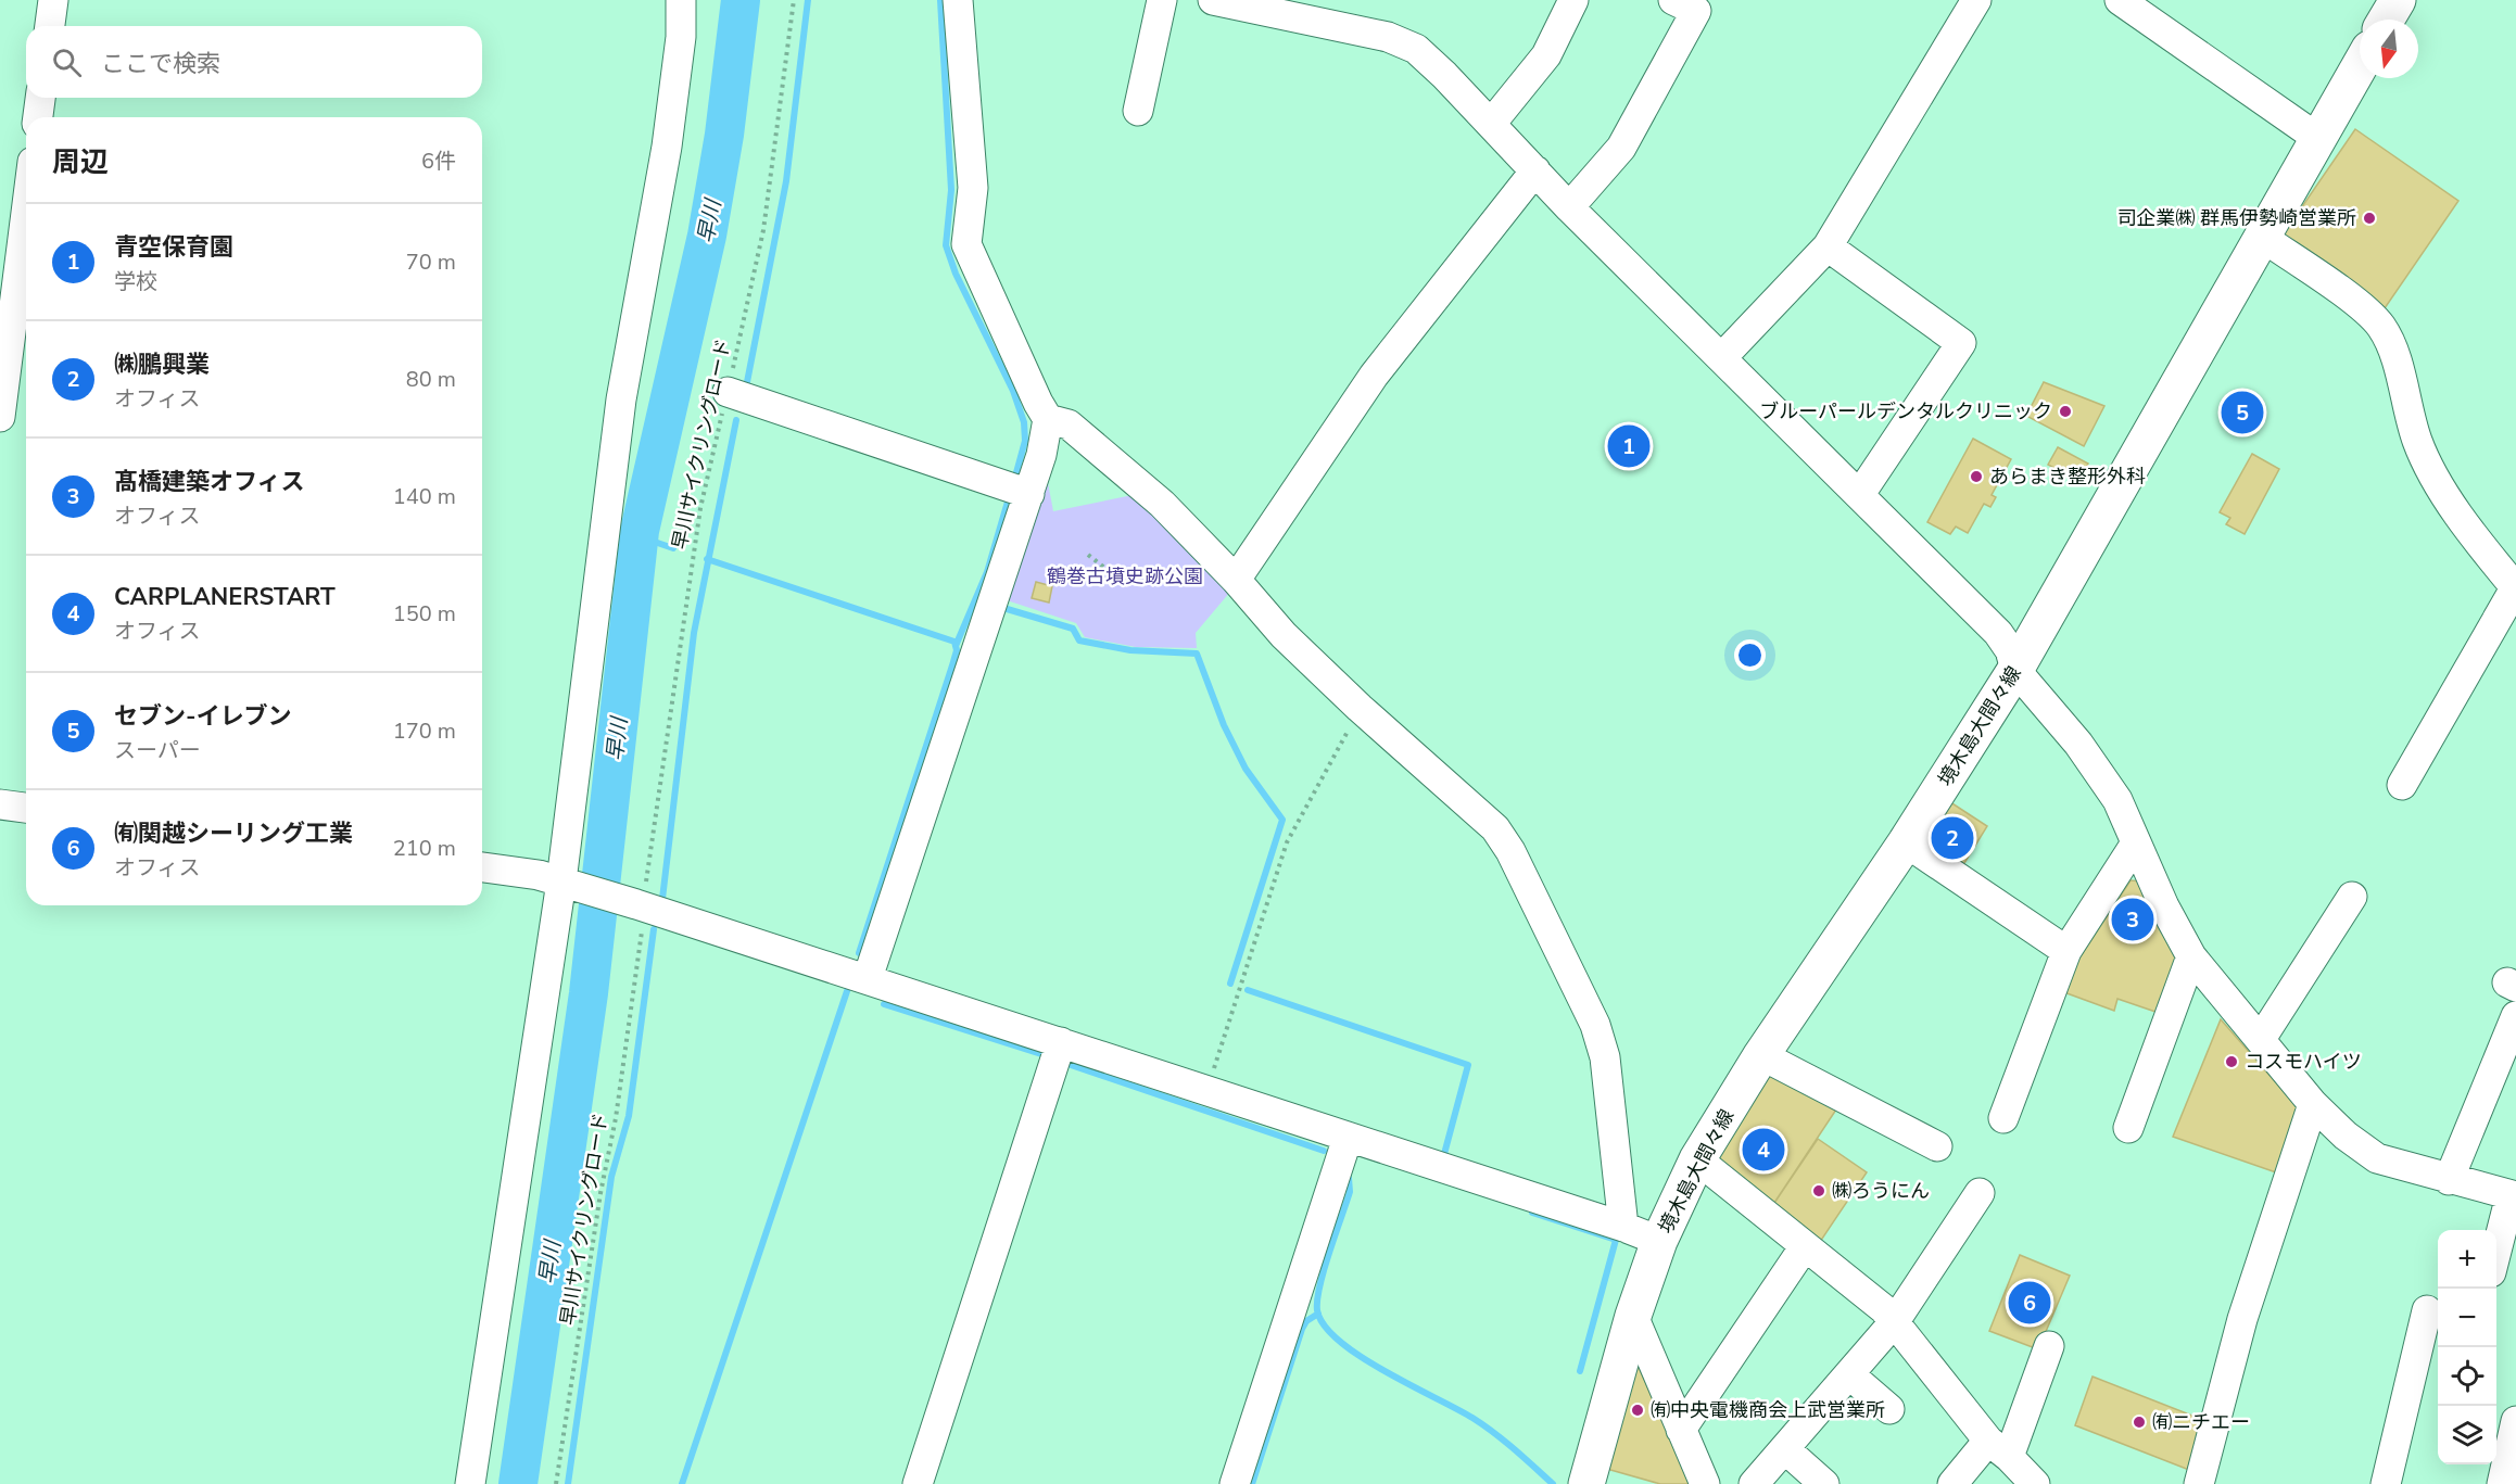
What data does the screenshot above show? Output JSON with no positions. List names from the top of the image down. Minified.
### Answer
{"streets":{"main road":["境木島大間々線"],"path":["早川サイクリングロード"]},"water":["早川"],"parks":["鶴巻古墳史跡公園"],"places":["司企業㈱ 群馬伊勢崎営業所","ブルーパールデンタルクリニック","あらまき整形外科","コスモハイツ","㈱ろうにん","㈲中央電機商会上武営業所","㈲ニチエー"],"north":"bottom","page":{"search":"ここで検索","heading":["周辺","6件"],"list":[{"mark":"1","name":"青空保育園","note":"学校","value":"70 m"},{"mark":"2","name":"㈱鵬興業","note":"オフィス","value":"80 m"},{"mark":"3","name":"髙橋建築オフィス","note":"オフィス","value":"140 m"},{"mark":"4","name":"CARPLANERSTART","note":"オフィス","value":"150 m"},{"mark":"5","name":"セブン-イレブン","note":"スーパー","value":"170 m"},{"mark":"6","name":"㈲関越シーリング工業","note":"オフィス","value":"210 m"}],"pins":["5","1","2","3","4","6"],"map_buttons":["+","−"]}}
